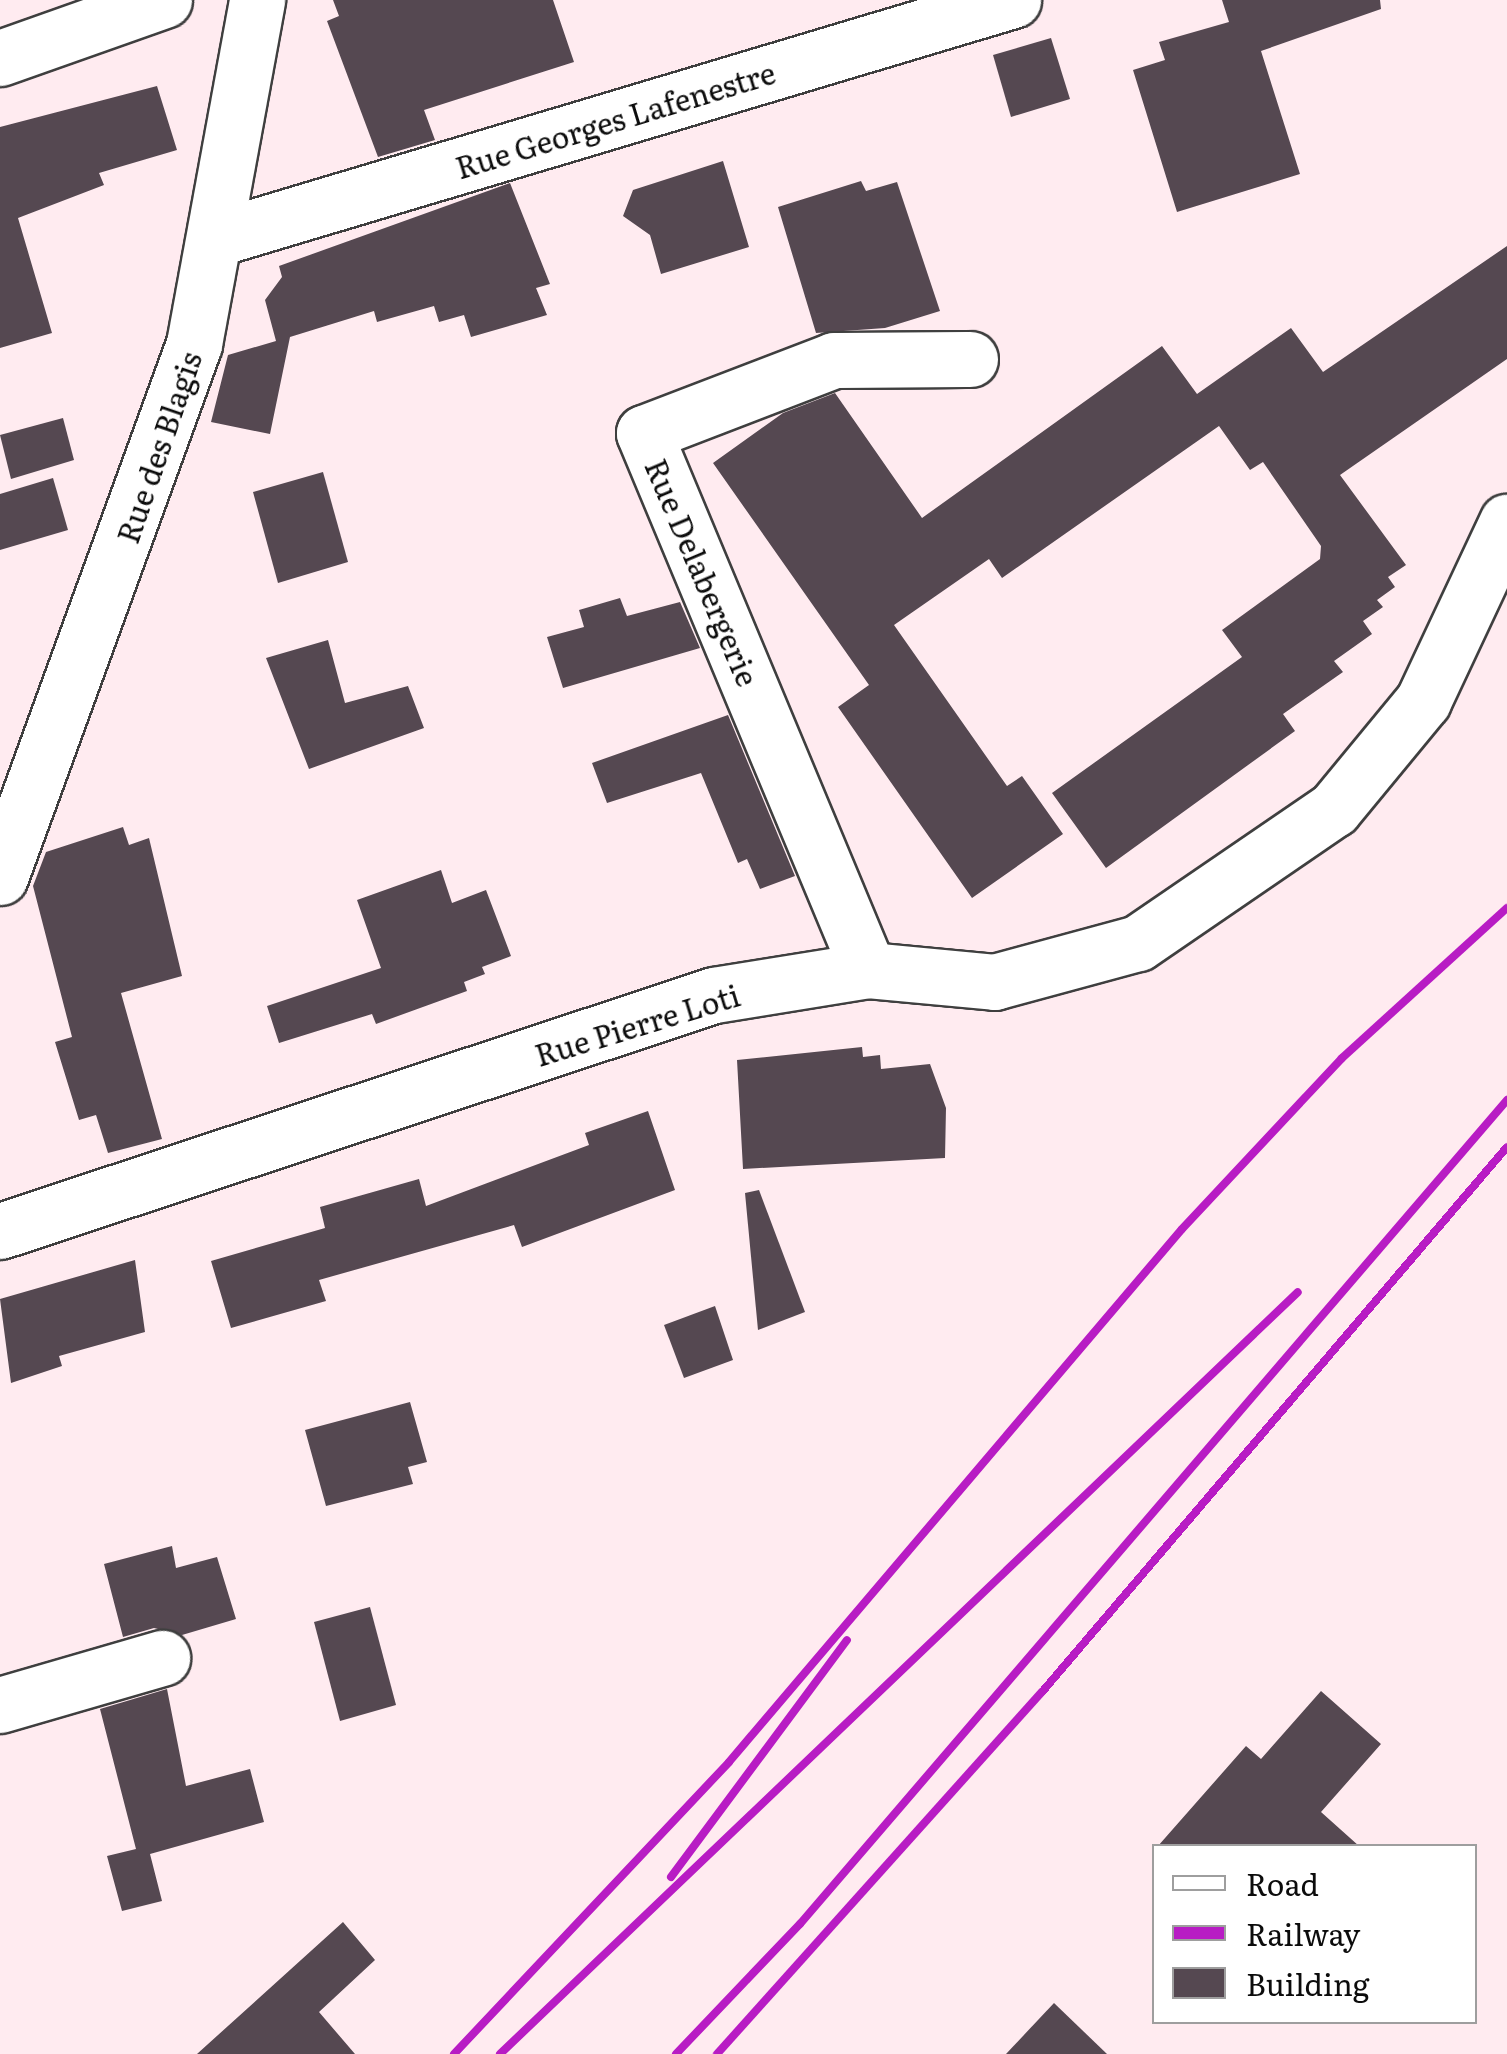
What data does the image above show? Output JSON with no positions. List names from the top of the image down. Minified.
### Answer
{"streets":{"street":["Rue Georges Lafenestre","Rue des Blagis","Rue Delabergerie","Rue Pierre Loti"]},"crossings":[["Rue Georges Lafenestre","Rue des Blagis"],["Rue Delabergerie","Rue Pierre Loti"]],"legend":["Road","Railway","Building"]}
